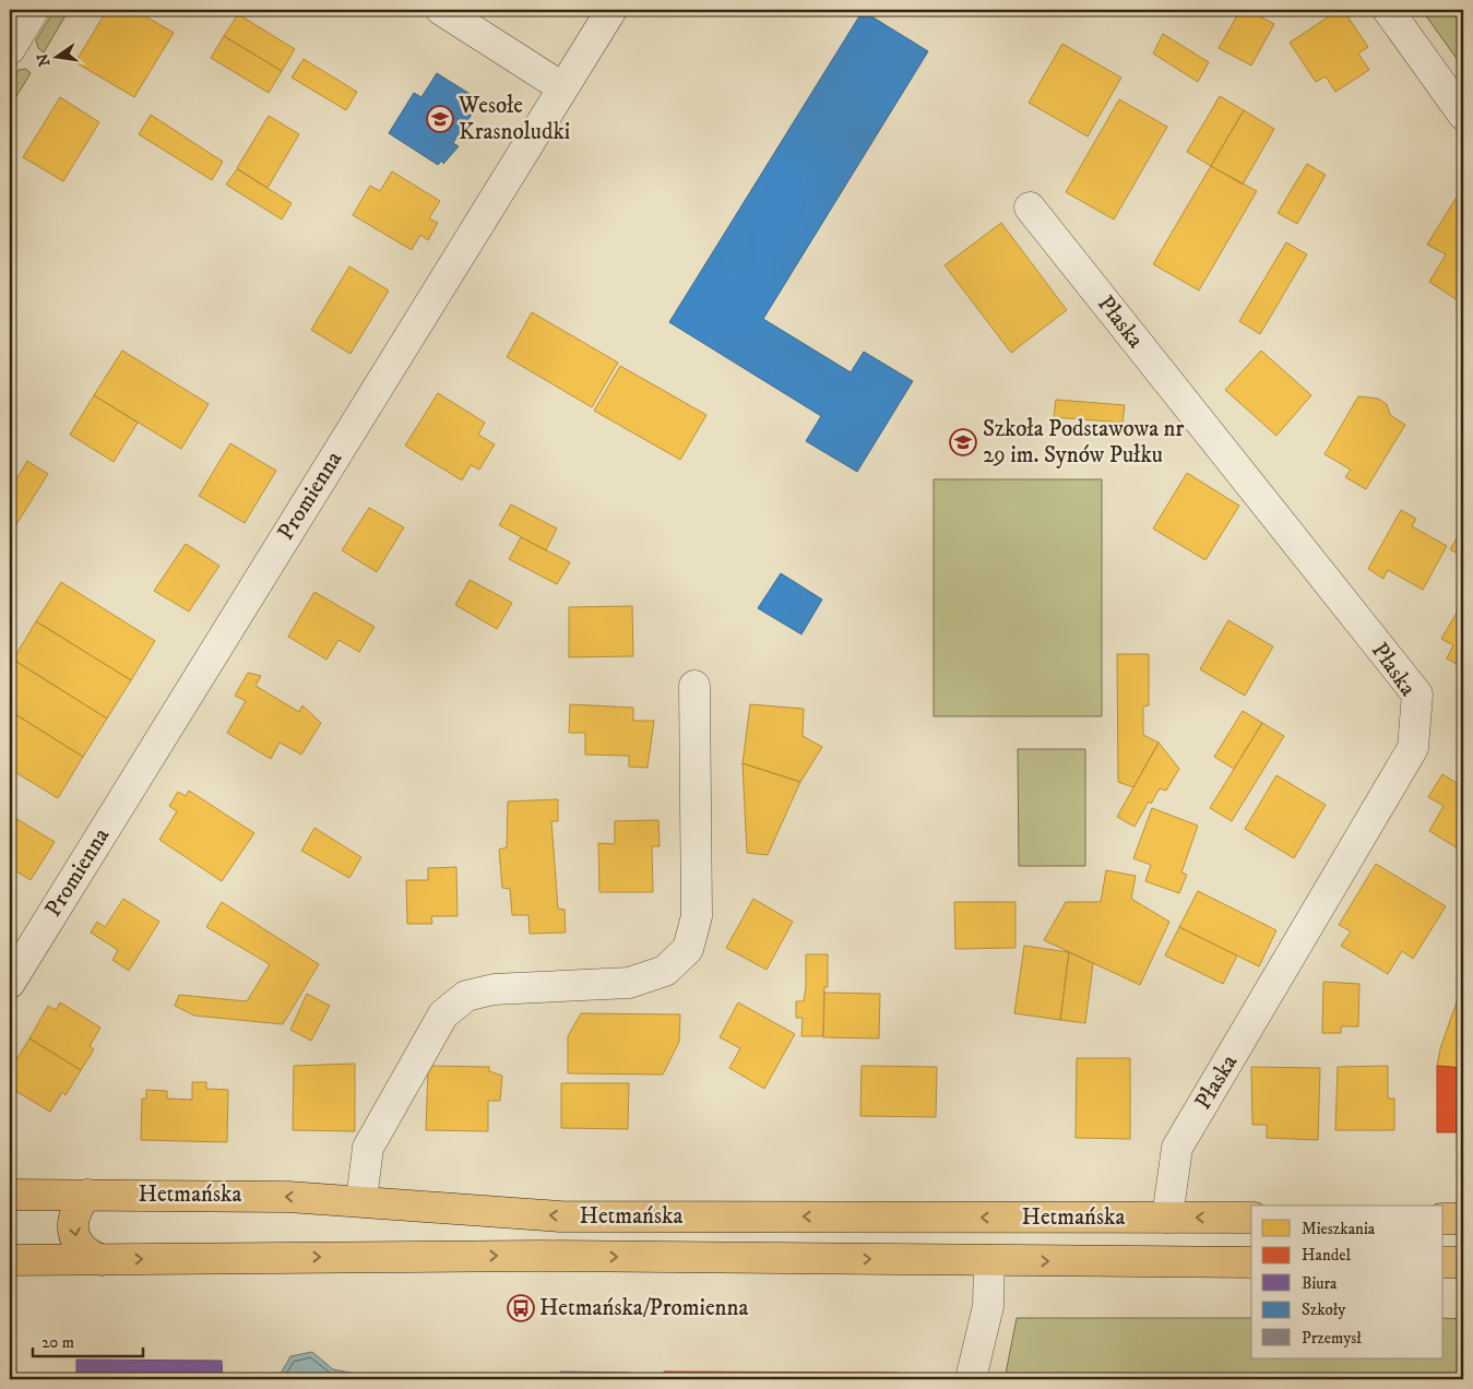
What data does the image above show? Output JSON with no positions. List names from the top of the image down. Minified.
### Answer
{"streets":{"main road":["Hetmańska"],"street":["Płaska","Promienna"]},"crossings":[["Płaska","Hetmańska"]],"places":{"school or university":["Wesołe Krasnoludki","Szkoła Podstawowa nr 29 im. Synów Pułku"],"bus stop":["Hetmańska/Promienna"]},"legend":["Mieszkania","Handel","Biura","Szkoły","Przemysł"],"scale_bar":"20 m","north":"left"}
